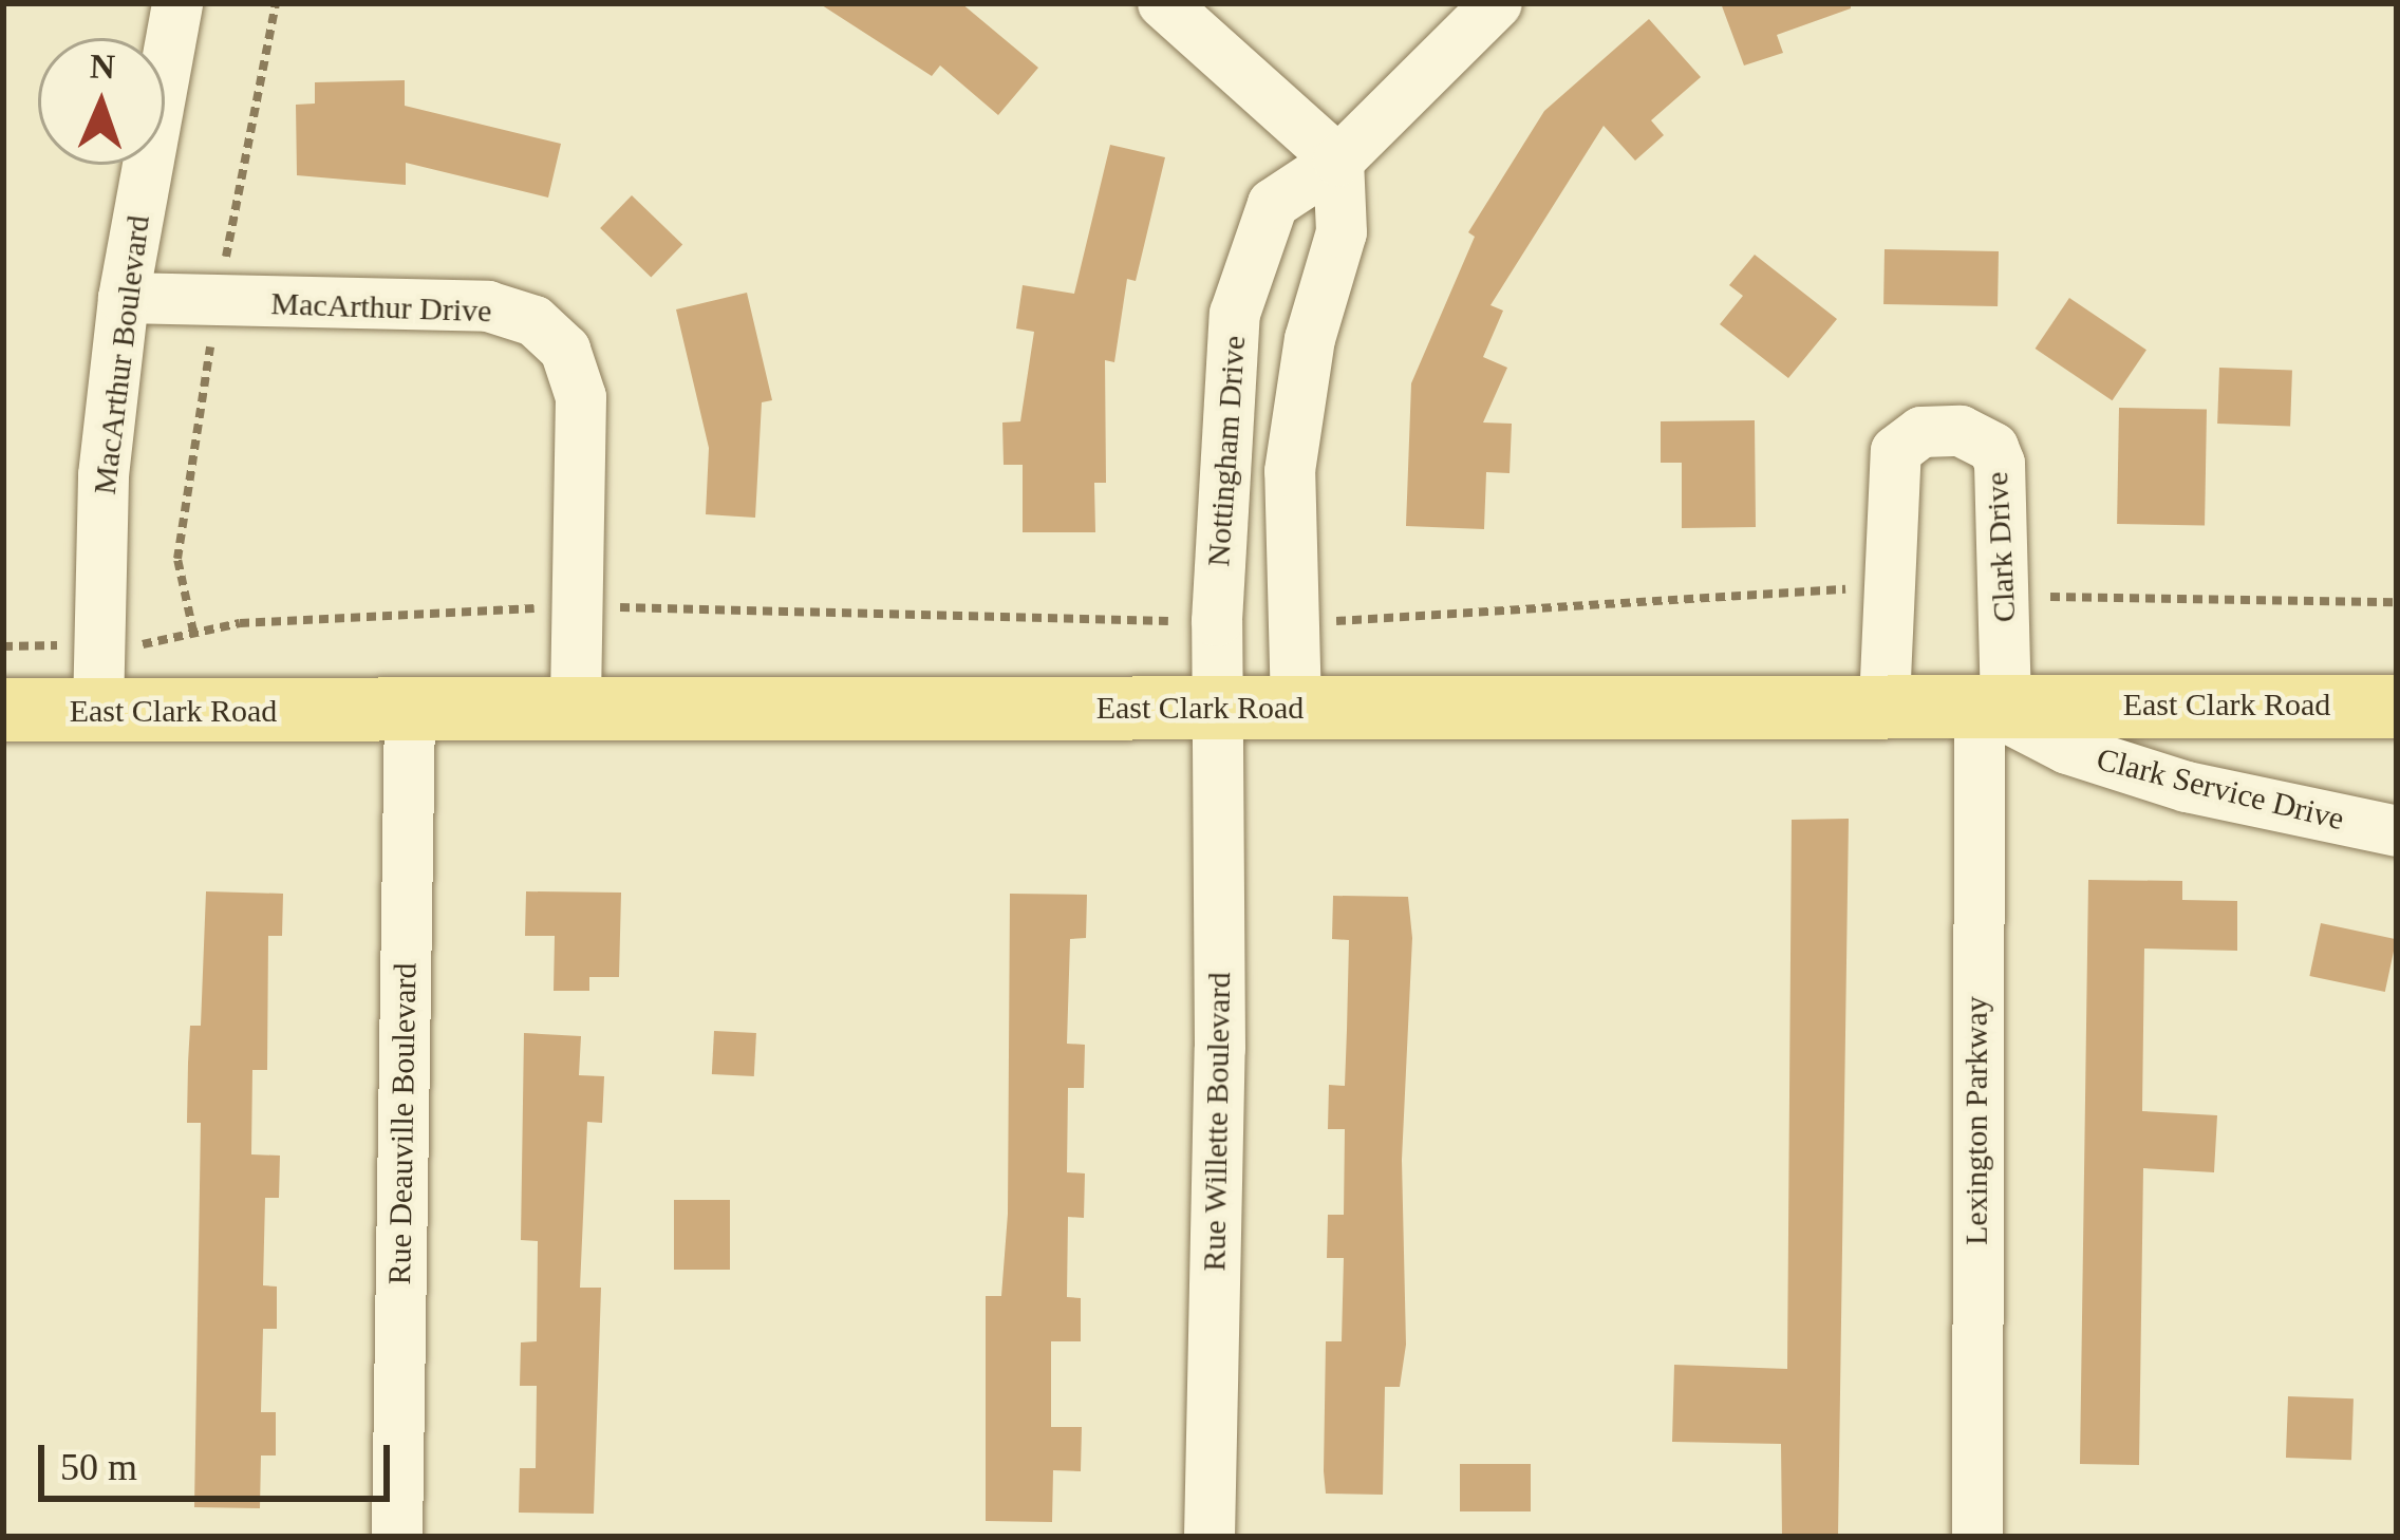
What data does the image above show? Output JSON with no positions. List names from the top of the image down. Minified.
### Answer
{"streets":{"main road":["East Clark Road"],"street":["MacArthur Drive","MacArthur Boulevard","Nottingham Drive","Clark Drive","Clark Service Drive","Lexington Parkway","Rue Willette Boulevard","Rue Deauville Boulevard"]},"crossings":[["MacArthur Drive","MacArthur Boulevard"],["MacArthur Drive","East Clark Road"],["MacArthur Boulevard","East Clark Road"],["Nottingham Drive","East Clark Road"],["Nottingham Drive","Rue Willette Boulevard"],["Clark Drive","East Clark Road"],["Clark Drive","Clark Service Drive"],["Clark Drive","Lexington Parkway"],["East Clark Road","Clark Service Drive"],["East Clark Road","Lexington Parkway"],["East Clark Road","Rue Willette Boulevard"],["East Clark Road","Rue Deauville Boulevard"],["Clark Service Drive","Lexington Parkway"]],"scale_bar":"50 m","north":"top"}
